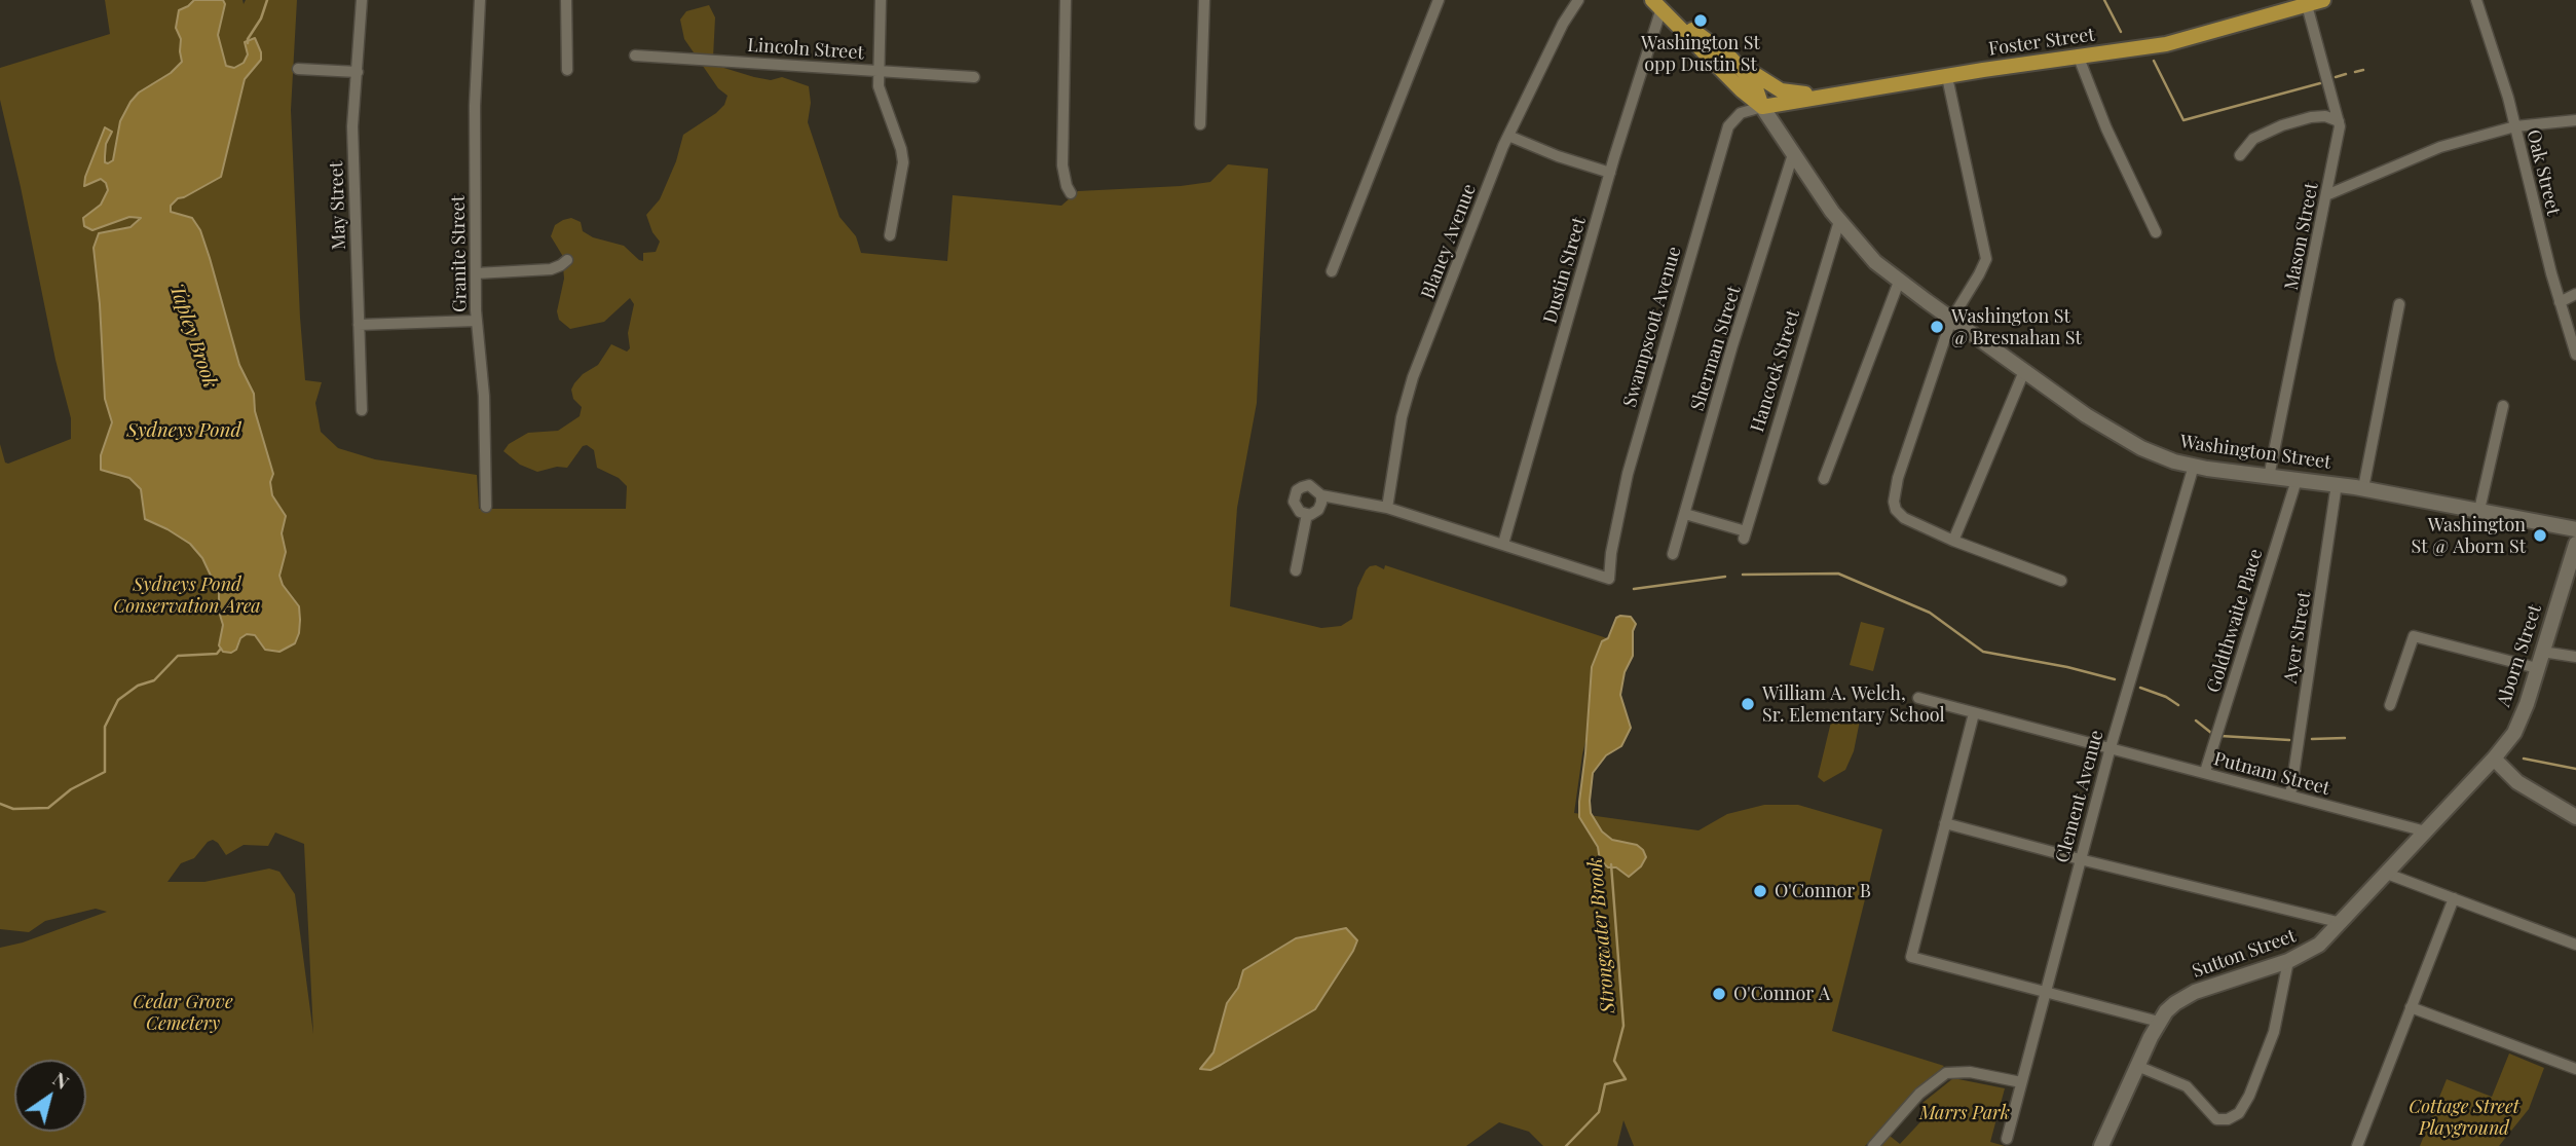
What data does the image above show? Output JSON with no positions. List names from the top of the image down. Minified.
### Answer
{"streets":{"main road":["Foster Street","Washington Street","Aborn Street","Sutton Street"],"street":["Lincoln Street","Oak Street","May Street","Mason Street","Blaney Avenue","Granite Street","Dustin Street","Swampscott Avenue","Sherman Street","Hancock Street","Goldthwaite Place","Ayer Street","Putnam Street","Clement Avenue"]},"crossings":[["Foster Street","Mason Street"],["Foster Street","Swampscott Avenue"],["Foster Street","Washington Street"],["Mason Street","Washington Street"],["Dustin Street","Swampscott Avenue"],["Dustin Street","Washington Street"],["Swampscott Avenue","Washington Street"],["Sherman Street","Hancock Street"],["Sherman Street","Washington Street"],["Hancock Street","Washington Street"],["Washington Street","Goldthwaite Place"],["Washington Street","Ayer Street"],["Washington Street","Clement Avenue"],["Goldthwaite Place","Putnam Street"],["Ayer Street","Putnam Street"],["Aborn Street","Sutton Street"],["Putnam Street","Clement Avenue"],["Putnam Street","Sutton Street"]],"water":["Tapley Brook","Sydneys Pond","Strongwater Brook"],"parks":["Sydneys Pond Conservation Area","Cedar Grove Cemetery","Cottage Street Playground","Marrs Park"],"places":["Washington St opp Dustin St","Washington St @ Bresnahan St","Washington St @ Aborn St","William A. Welch, Sr. Elementary School","O'Connor B","O'Connor A"],"north":"top right"}
